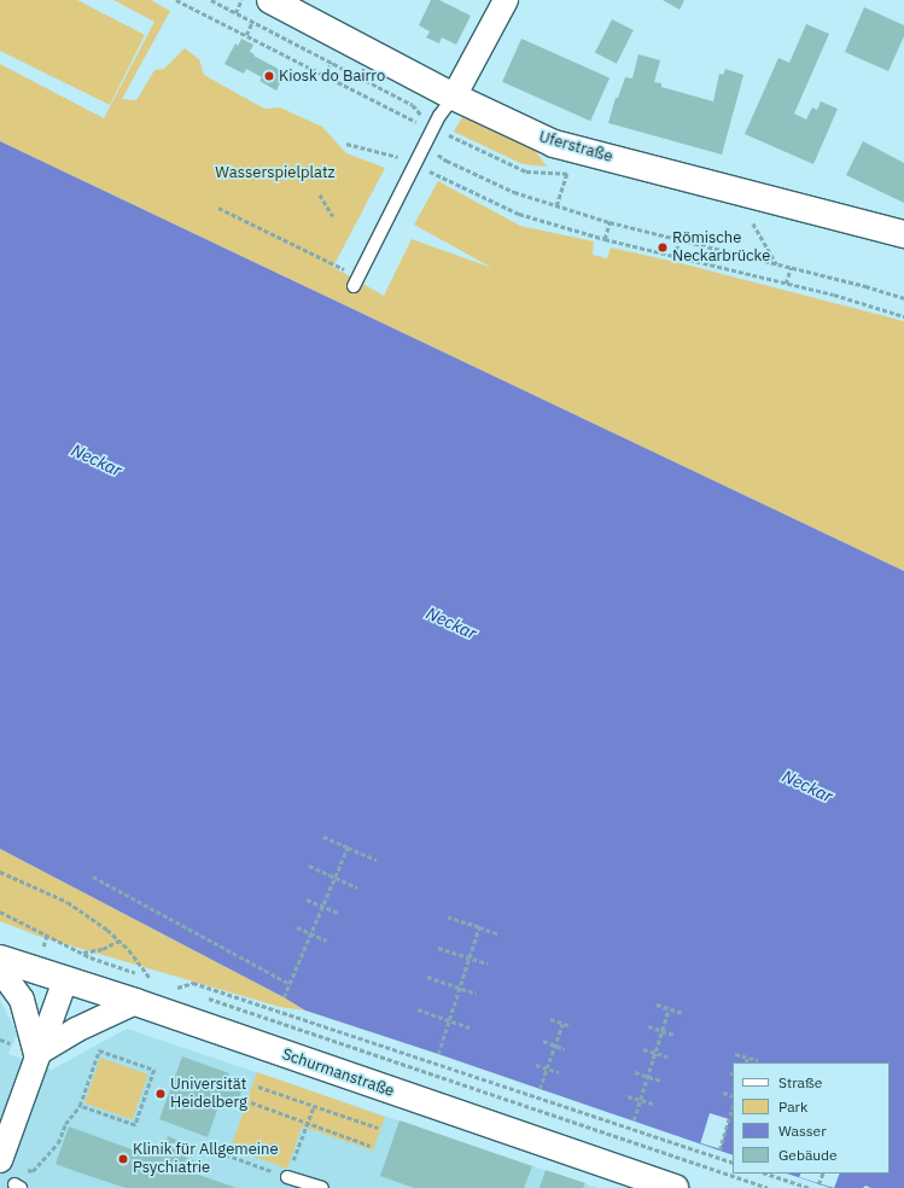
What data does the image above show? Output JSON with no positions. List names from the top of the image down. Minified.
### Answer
{"streets":{"main road":["Uferstraße","Schurmanstraße"]},"water":["Neckar"],"parks":["Wasserspielplatz"],"places":["Kiosk do Bairro","Römische Neckarbrücke","Universität Heidelberg","Klinik für Allgemeine Psychiatrie"],"legend":["Straße","Park","Wasser","Gebäude"]}
